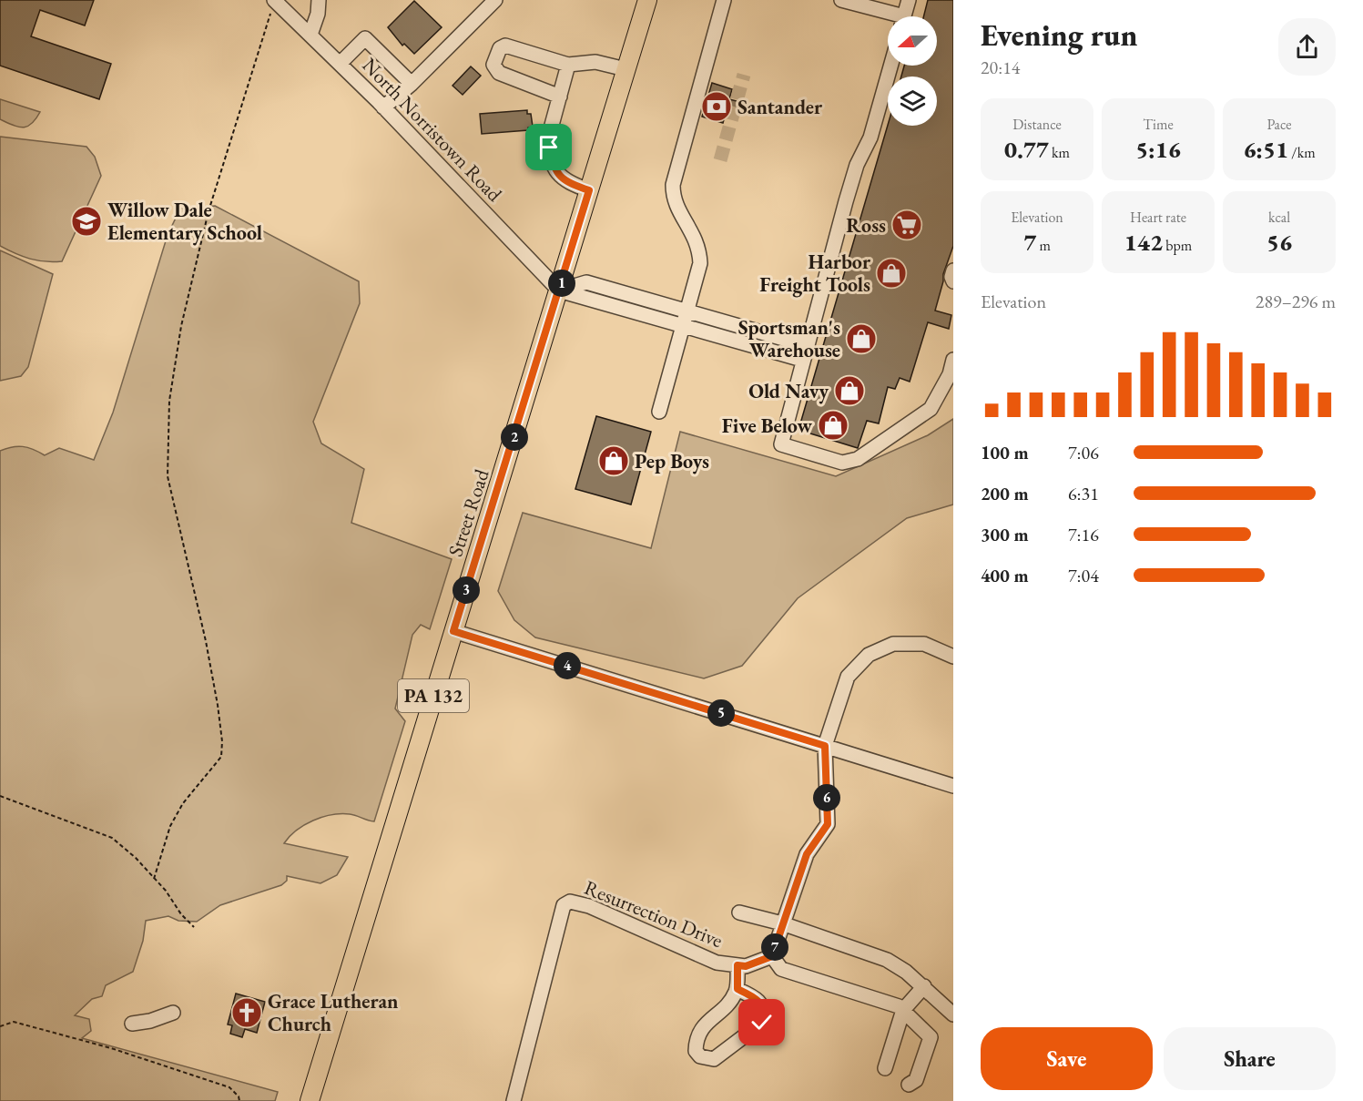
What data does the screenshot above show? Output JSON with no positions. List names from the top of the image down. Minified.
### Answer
{"streets":{"main road":["Street Road","PA 132"],"street":["North Norristown Road","Resurrection Drive"]},"crossings":[["North Norristown Road","Street Road"]],"places":{"bank":["Santander"],"school or university":["Willow Dale Elementary School"],"supermarket":["Ross"],"shop":["Harbor Freight Tools","Sportsman's Warehouse","Old Navy","Five Below","Pep Boys"],"church":["Grace Lutheran Church"]},"north":"left","page":{"heading":["Evening run","20:14"],"stats":[["Distance","0.77 km"],["Time","5:16"],["Pace","6:51 /km"],["Elevation","7 m"],["Heart rate","142 bpm"],["kcal","56"]],"pins":["1","2","3","4","5","6","7"],"chart":["Elevation","289–296 m"],"list":[{"name":"100 m","note":"7:06"},{"name":"200 m","note":"6:31"},{"name":"300 m","note":"7:16"},{"name":"400 m","note":"7:04"}],"buttons":["Save","Share"]}}
